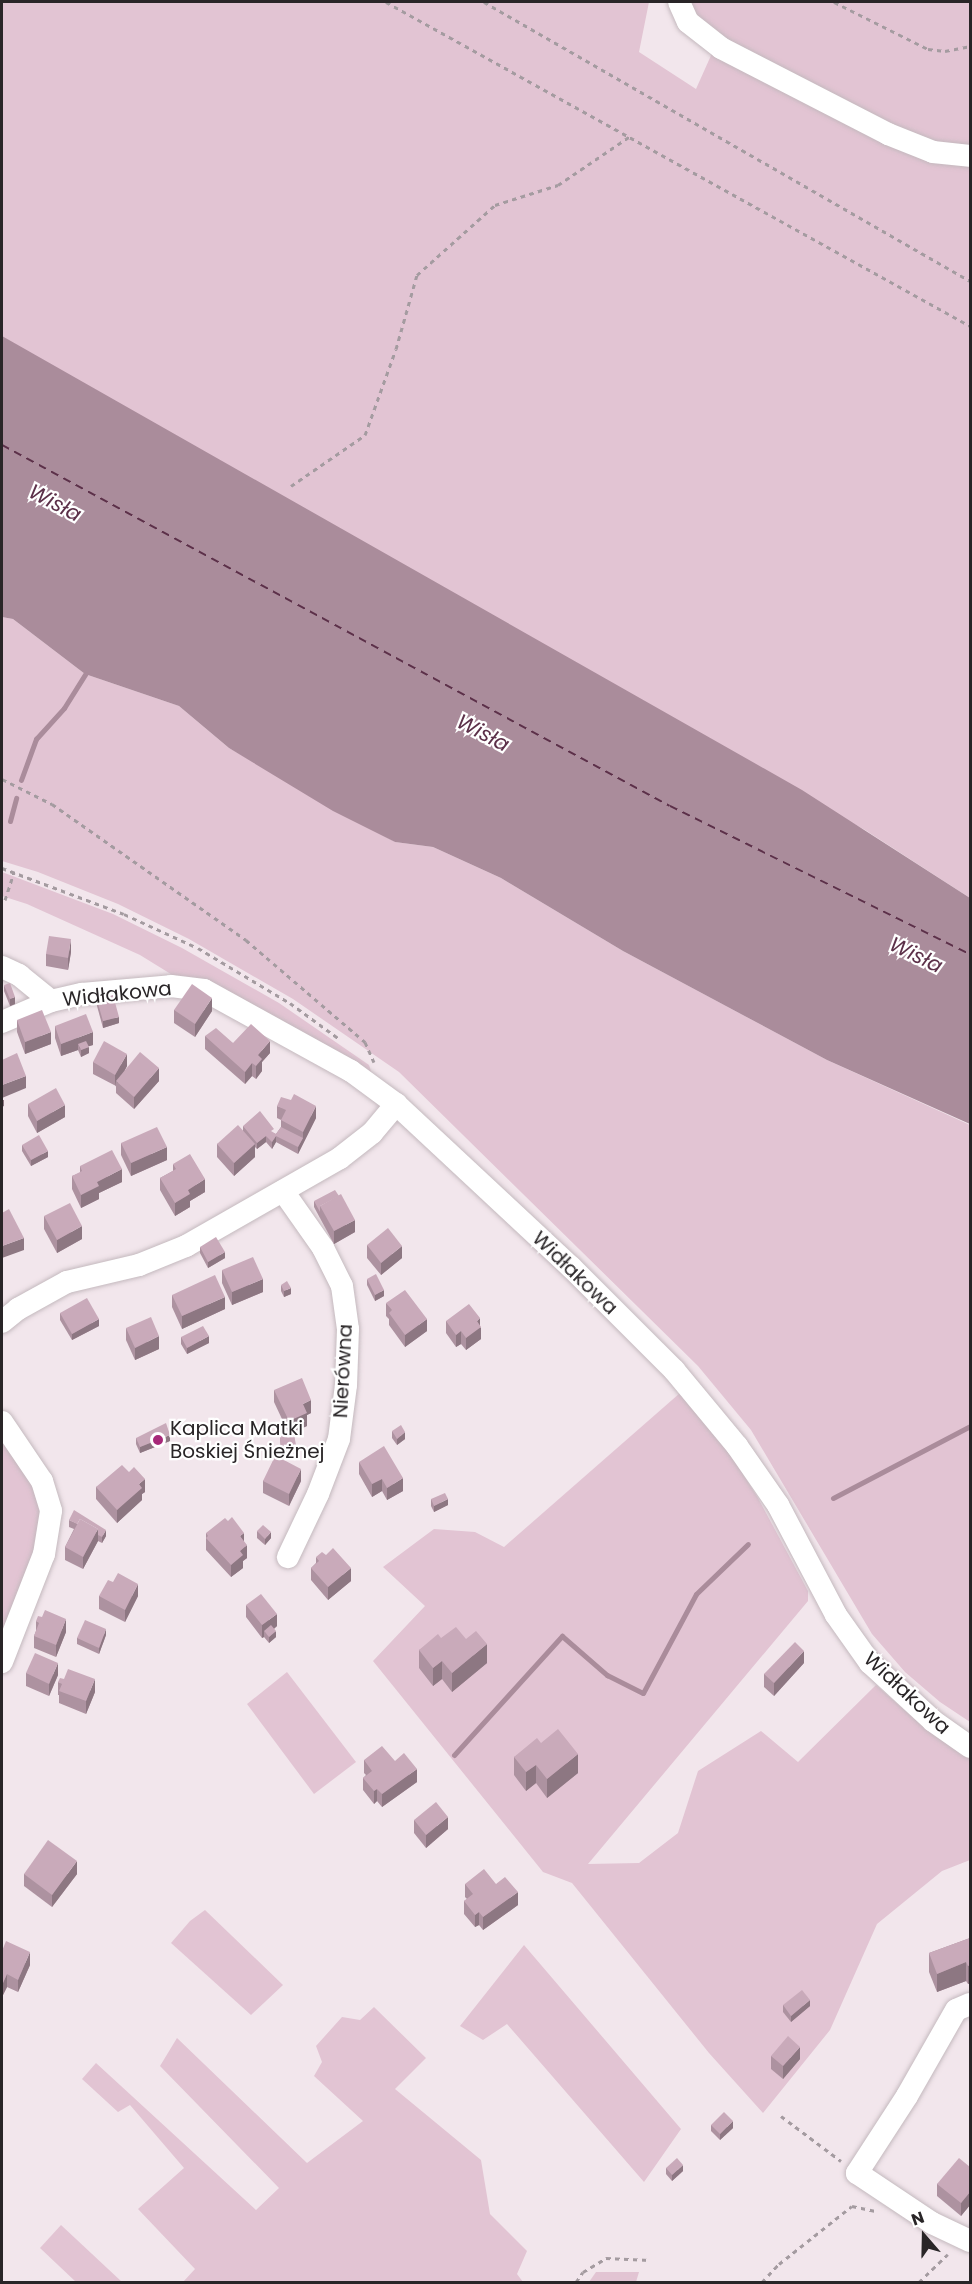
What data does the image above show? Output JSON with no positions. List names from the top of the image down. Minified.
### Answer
{"streets":{"street":["Widłakowa","Nierówna"]},"water":["Wisła"],"places":["Kaplica Matki Boskiej Śnieżnej"],"north":"top"}
